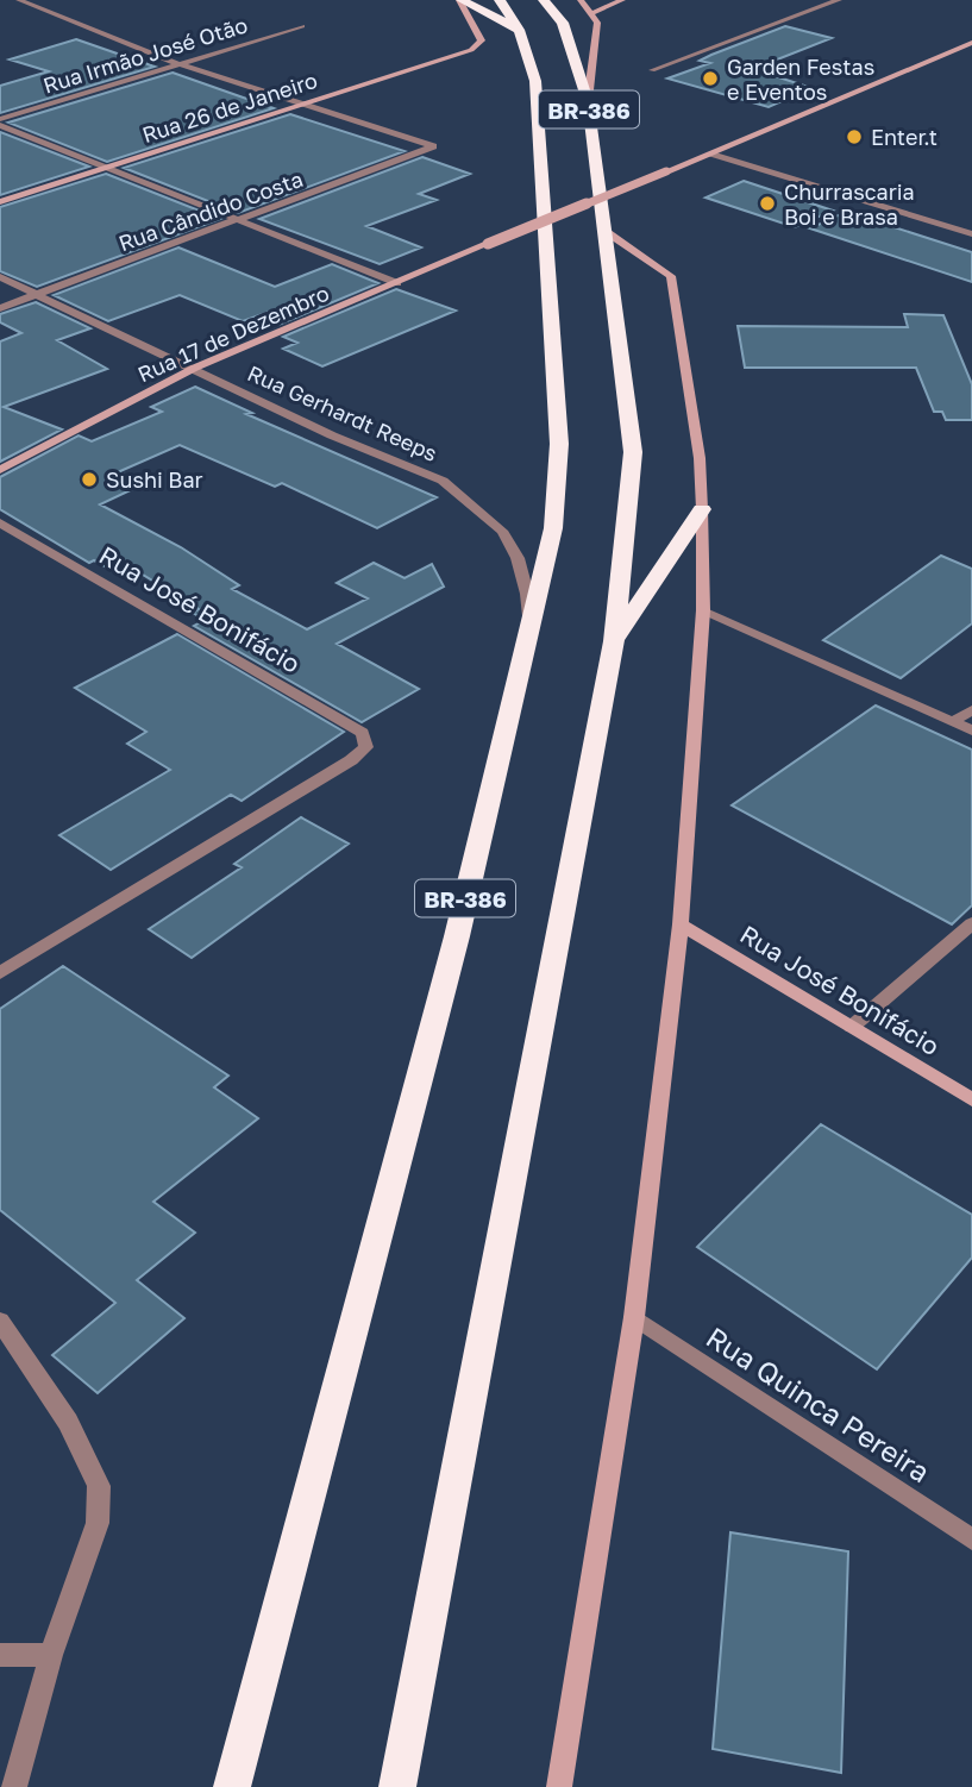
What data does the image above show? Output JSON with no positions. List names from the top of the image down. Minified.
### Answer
{"streets":{"highway":["BR-386"],"main road":["Rua 26 de Janeiro","Rua 17 de Dezembro","Rua José Bonifácio"],"street":["Rua Irmão José Otão","Rua Cândido Costa","Rua Gerhardt Reeps","Rua Quinca Pereira"]},"crossings":[["Rua 26 de Janeiro","Rua Cândido Costa"],["BR-386","Rua Gerhardt Reeps"],["Rua Cândido Costa","Rua Gerhardt Reeps"],["Rua 17 de Dezembro","Rua Gerhardt Reeps"]],"places":["Garden Festas e Eventos","Enter.t","Churrascaria Boi e Brasa","Sushi Bar"]}
